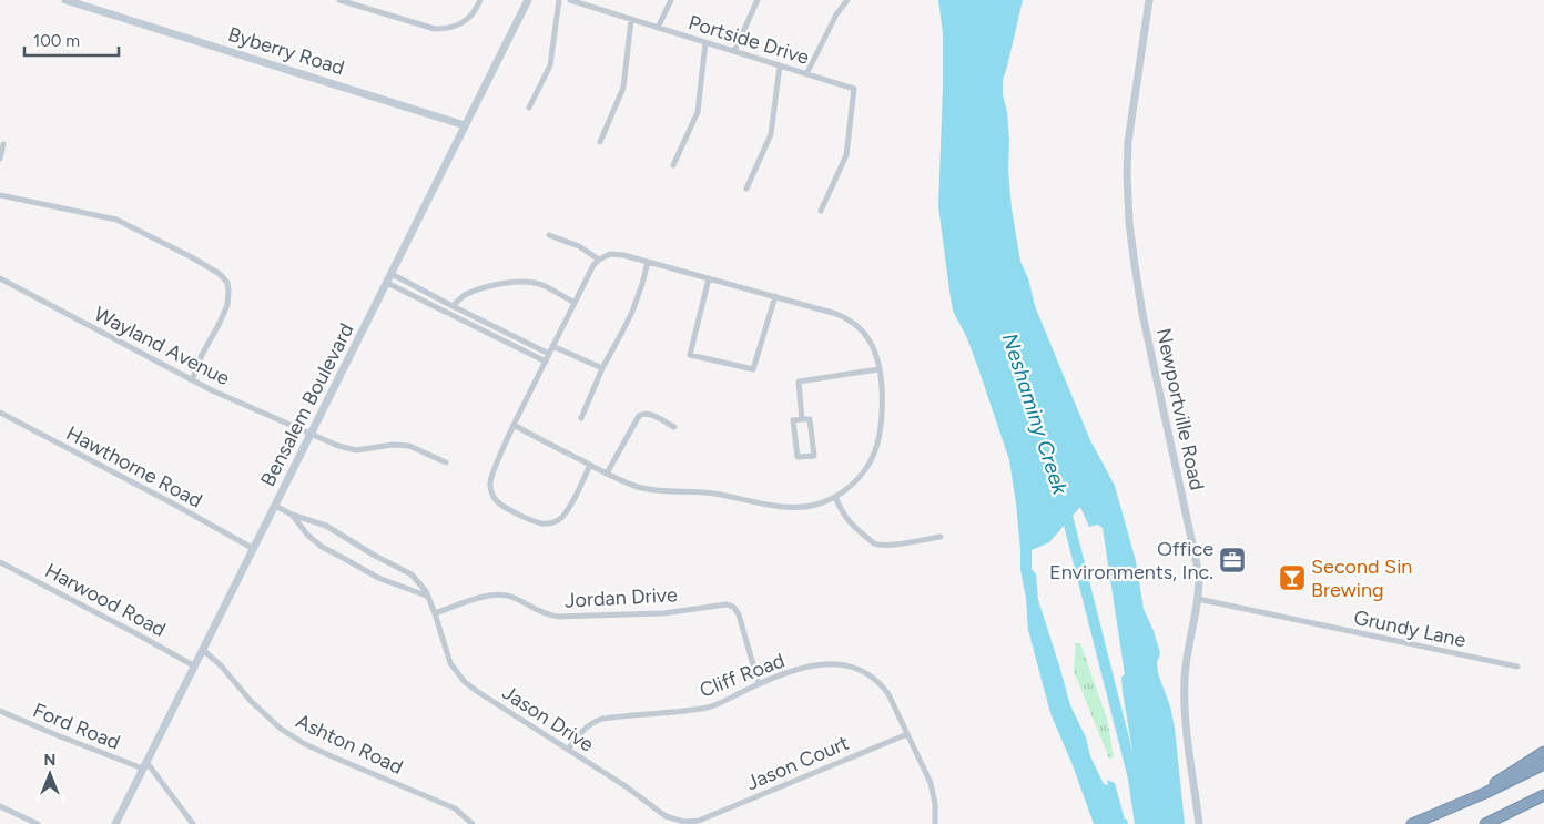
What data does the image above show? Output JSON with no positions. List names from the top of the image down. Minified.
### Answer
{"streets":{"main road":["Byberry Road","Bensalem Boulevard","Newportville Road"],"street":["Portside Drive","Wayland Avenue","Hawthorne Road","Jordan Drive","Harwood Road","Grundy Lane","Cliff Road","Jason Drive","Ford Road","Ashton Road","Jason Court"]},"crossings":[["Byberry Road","Bensalem Boulevard"],["Wayland Avenue","Bensalem Boulevard"],["Bensalem Boulevard","Hawthorne Road"],["Bensalem Boulevard","Harwood Road"],["Bensalem Boulevard","Jason Drive"],["Bensalem Boulevard","Ford Road"],["Bensalem Boulevard","Ashton Road"],["Newportville Road","Grundy Lane"],["Jordan Drive","Cliff Road"],["Jordan Drive","Jason Drive"],["Cliff Road","Jason Drive"],["Cliff Road","Jason Court"],["Jason Drive","Jason Court"]],"water":["Neshaminy Creek"],"places":{"office":["Office Environments, Inc."],"bar":["Second Sin Brewing"]},"scale_bar":"100 m","north":"top"}
